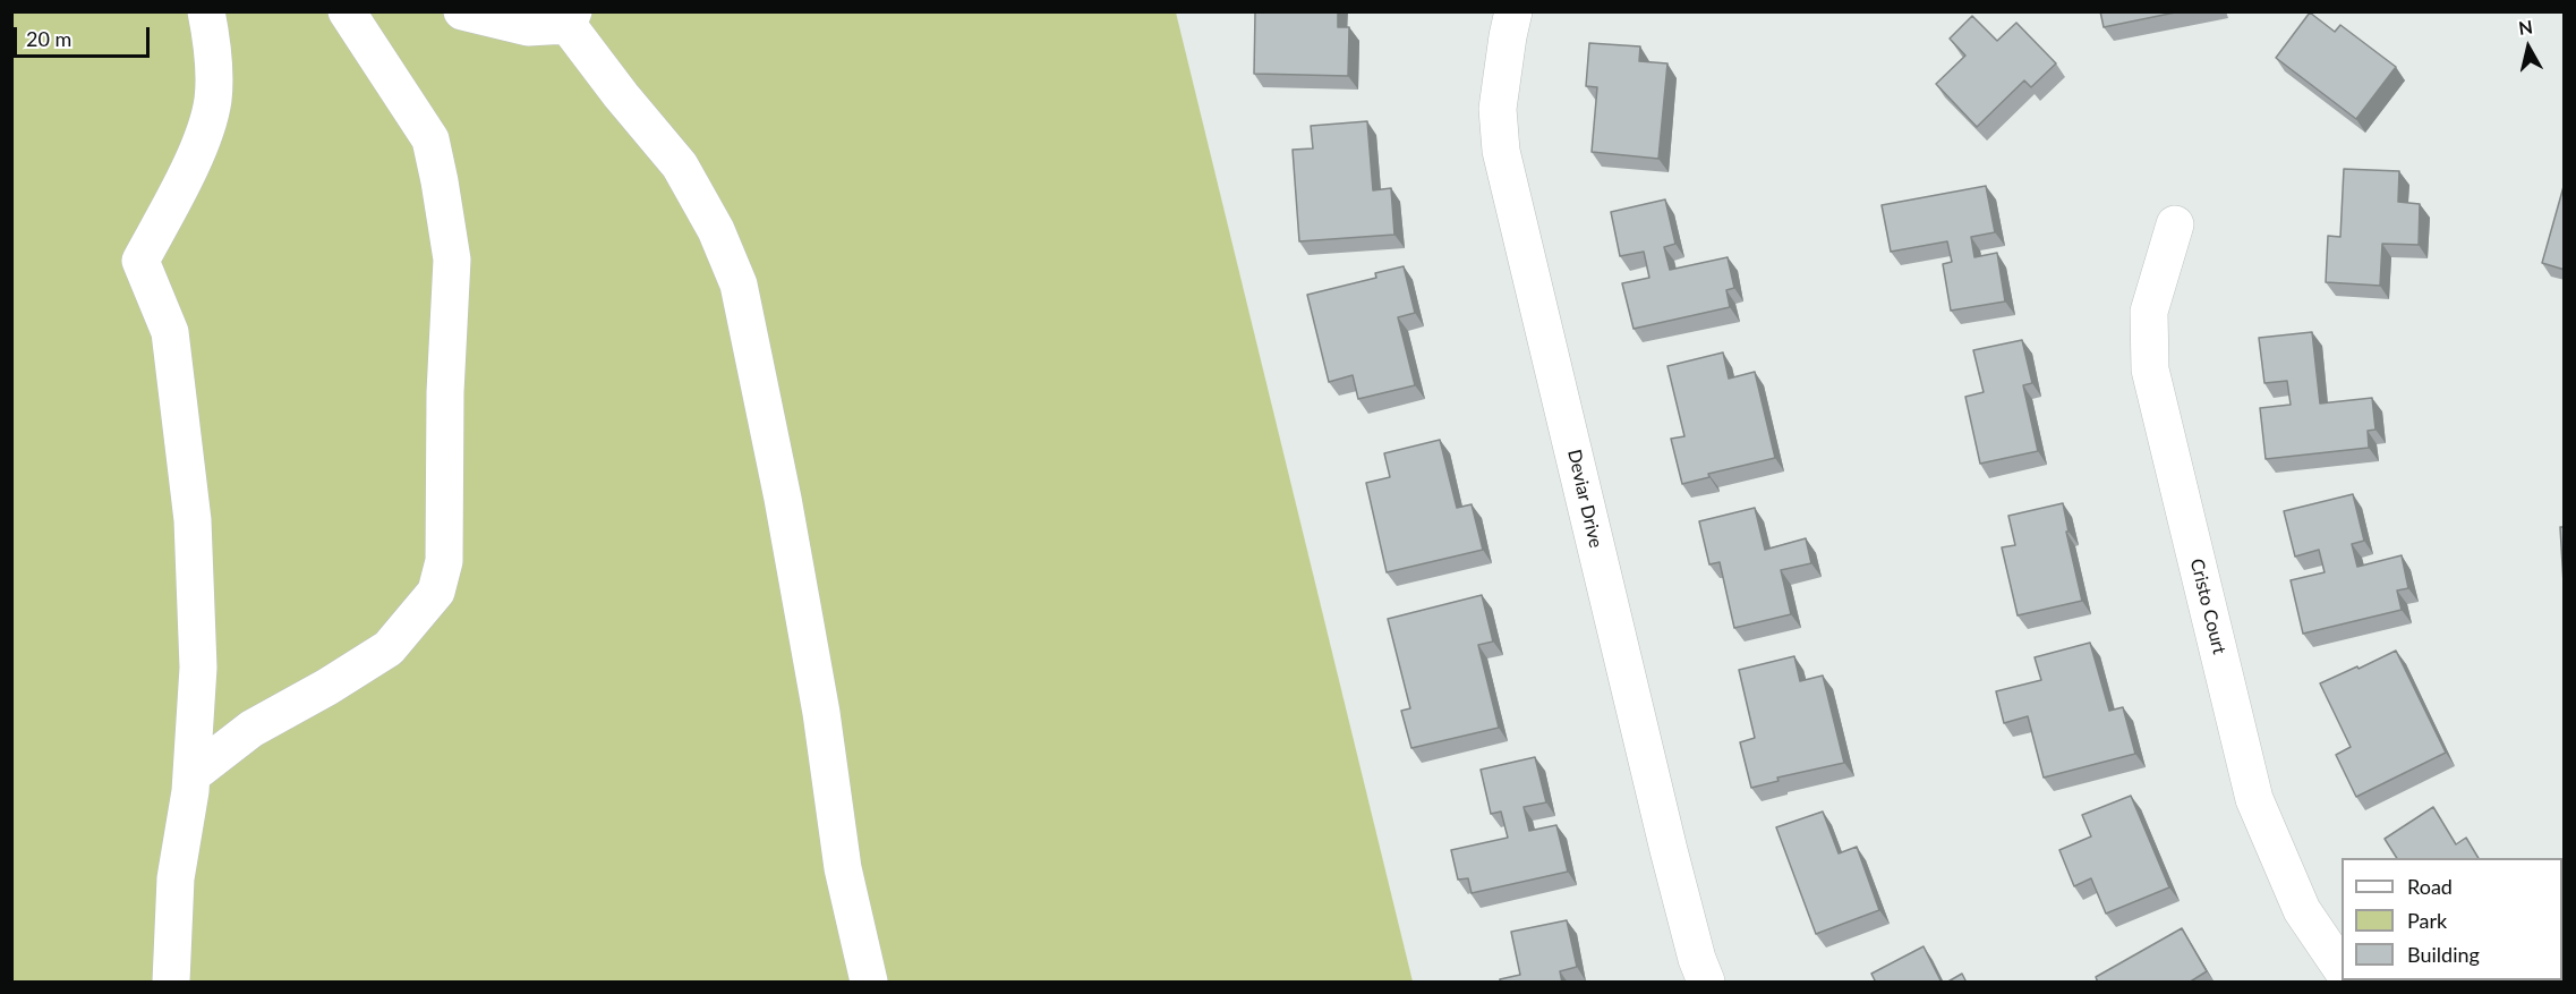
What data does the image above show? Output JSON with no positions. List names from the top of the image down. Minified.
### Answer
{"streets":{"street":["Deviar Drive","Cristo Court"]},"legend":["Road","Park","Building"],"scale_bar":"20 m","north":"top"}
